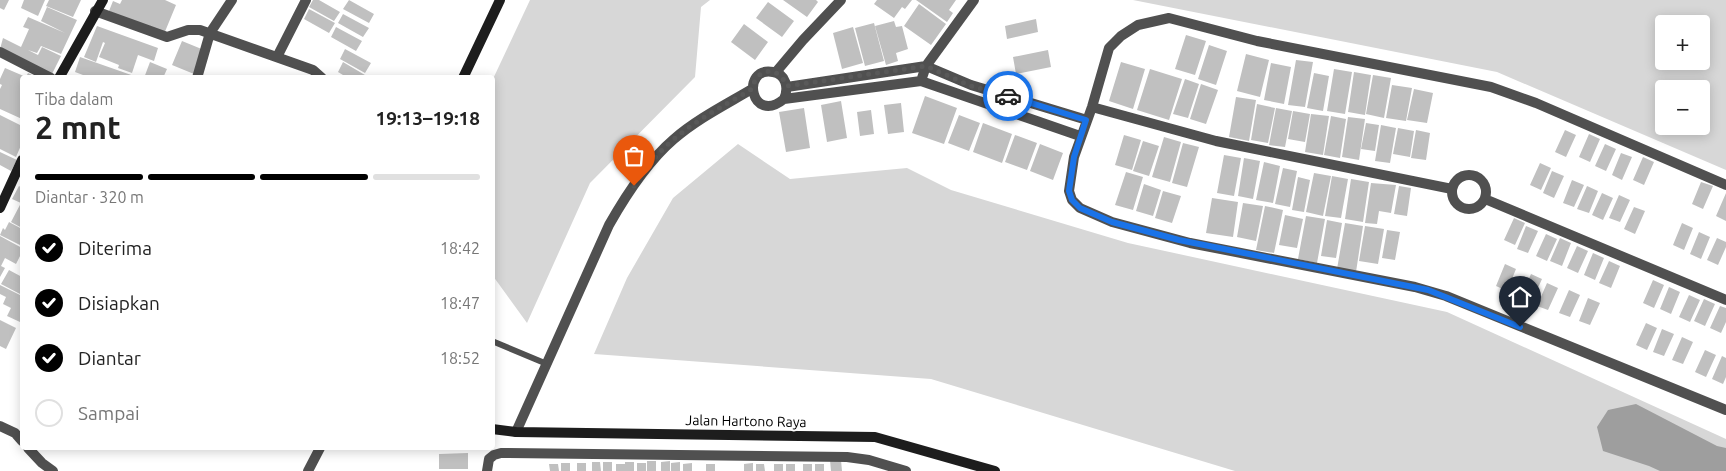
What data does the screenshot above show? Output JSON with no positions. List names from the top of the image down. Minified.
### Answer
{"streets":{"street":["Jalan Hartono Raya"]},"page":{"map_buttons":["+","−"],"heading":["2 mnt","Tiba dalam","19:13–19:18"],"bar":"Diantar · 320 m","list":[["Diterima","18:42"],["Disiapkan","18:47"],["Diantar","18:52"],"Sampai"]}}
